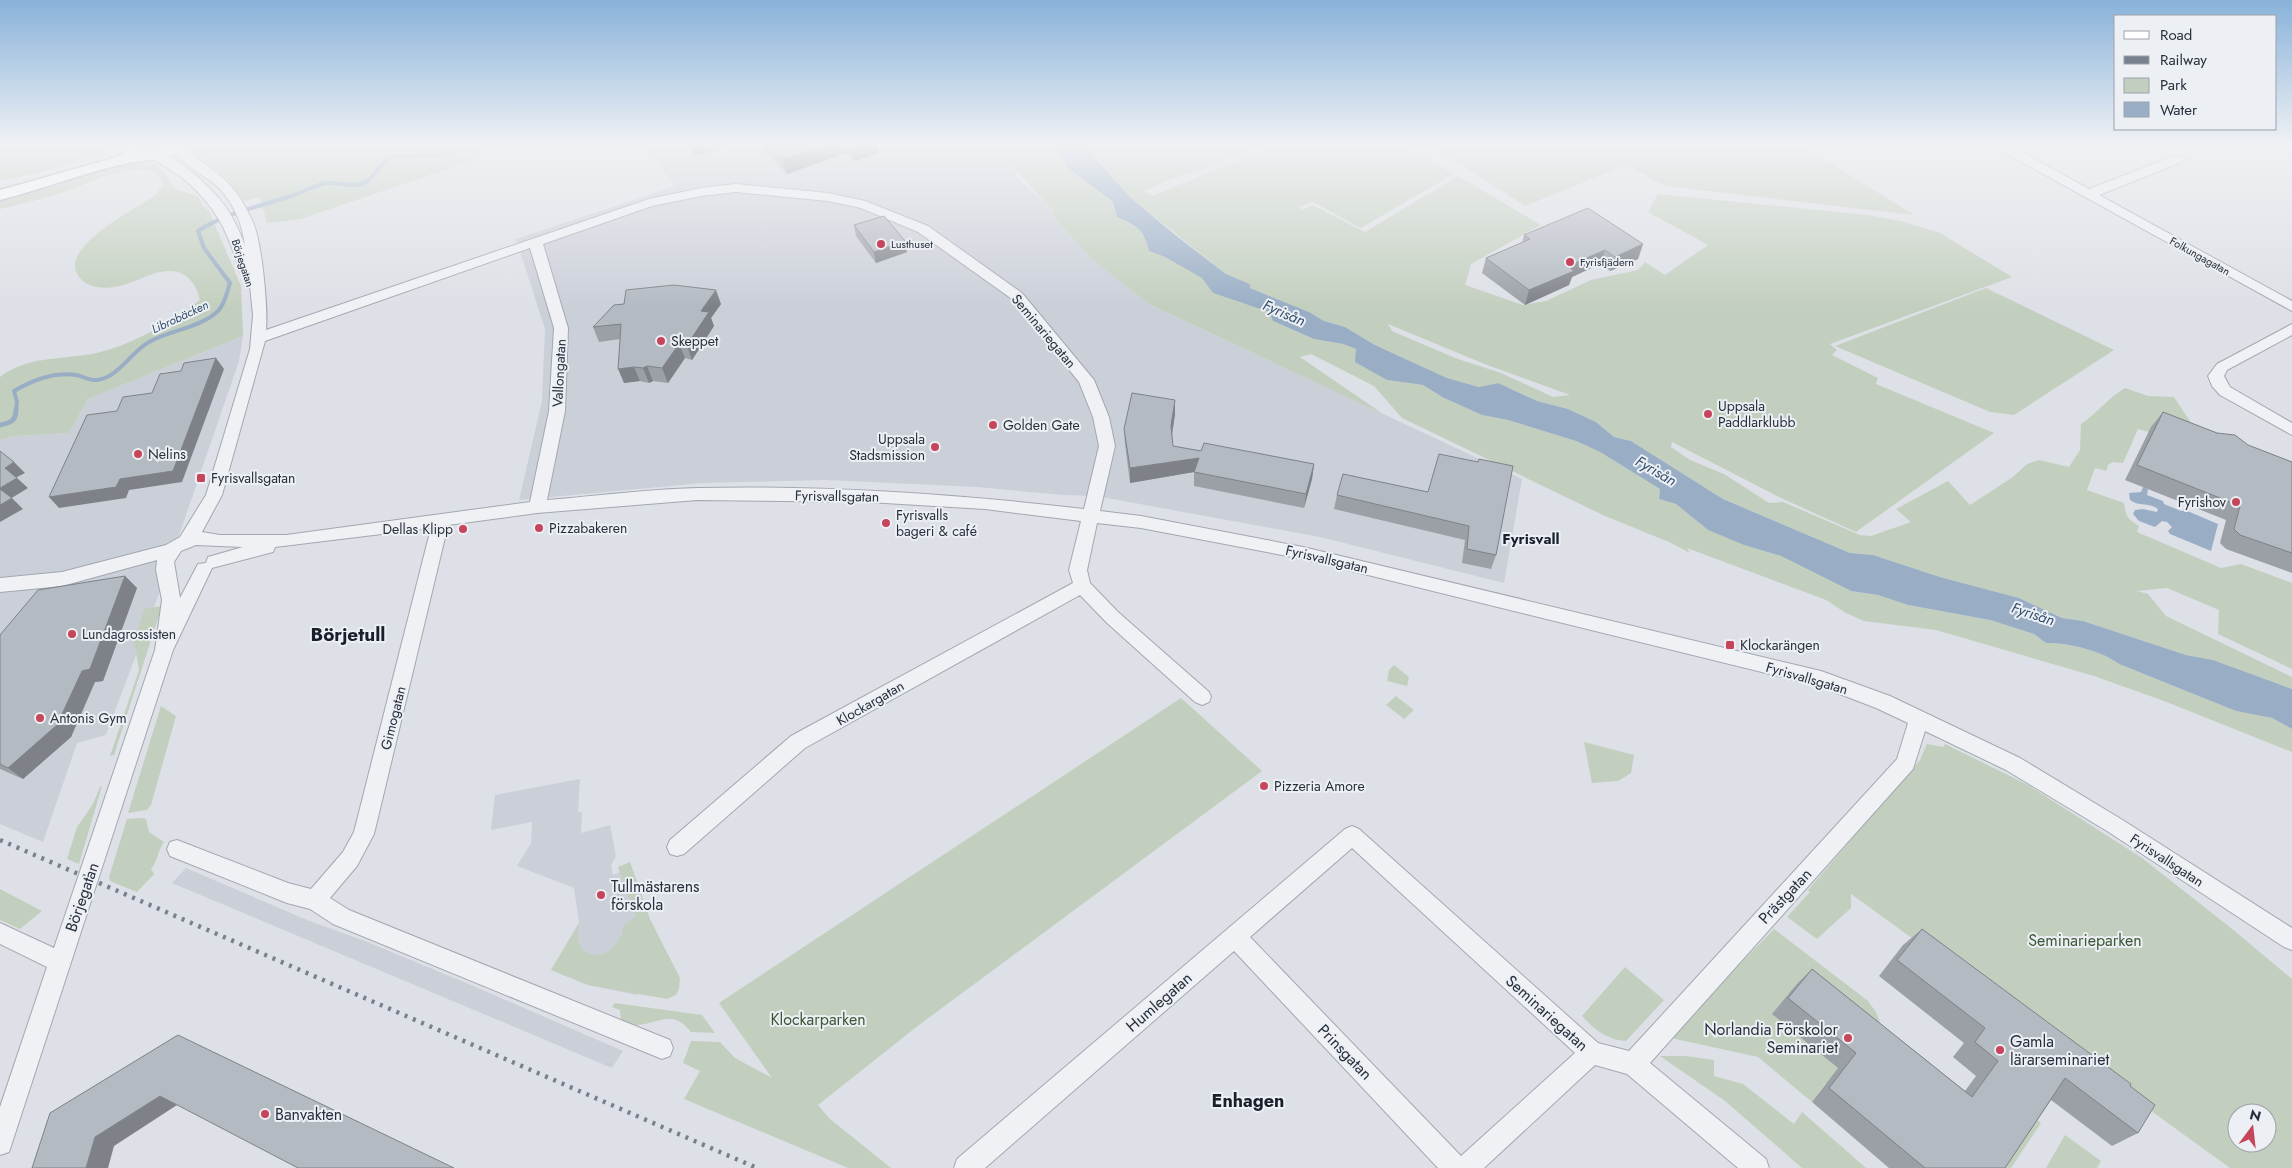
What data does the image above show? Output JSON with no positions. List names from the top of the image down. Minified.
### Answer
{"streets":{"street":["Folkungagatan","Börjegatan","Seminariegatan","Vallongatan","Fyrisvallsgatan","Klockargatan","Gimogatan","Prästgatan","Humlegatan","Prinsgatan"]},"crossings":[["Börjegatan","Seminariegatan"],["Börjegatan","Fyrisvallsgatan"],["Seminariegatan","Vallongatan"],["Seminariegatan","Fyrisvallsgatan"],["Seminariegatan","Klockargatan"],["Seminariegatan","Prästgatan"],["Seminariegatan","Humlegatan"],["Vallongatan","Fyrisvallsgatan"],["Fyrisvallsgatan","Gimogatan"],["Fyrisvallsgatan","Prästgatan"],["Humlegatan","Prinsgatan"]],"districts":["Fyrisvall","Börjetull","Enhagen"],"water":["Fyrisån","Librobäcken"],"parks":["Seminarieparken","Klockarparken"],"places":{"other":["Lusthuset","Fyrisfjädern","Skeppet","Uppsala Paddlarklubb","Golden Gate","Uppsala Stadsmission","Nelins","Fyrishov","Fyrisvalls bageri & café","Pizzabakeren","Dellas Klipp","Lundagrossisten","Antonis Gym","Pizzeria Amore","Tullmästarens förskola","Norlandia Förskolor Seminariet","Gamla lärarseminariet","Banvakten"],"transit":["Fyrisvallsgatan","Klockarängen"]},"legend":["Road","Railway","Park","Water"],"north":"top"}
